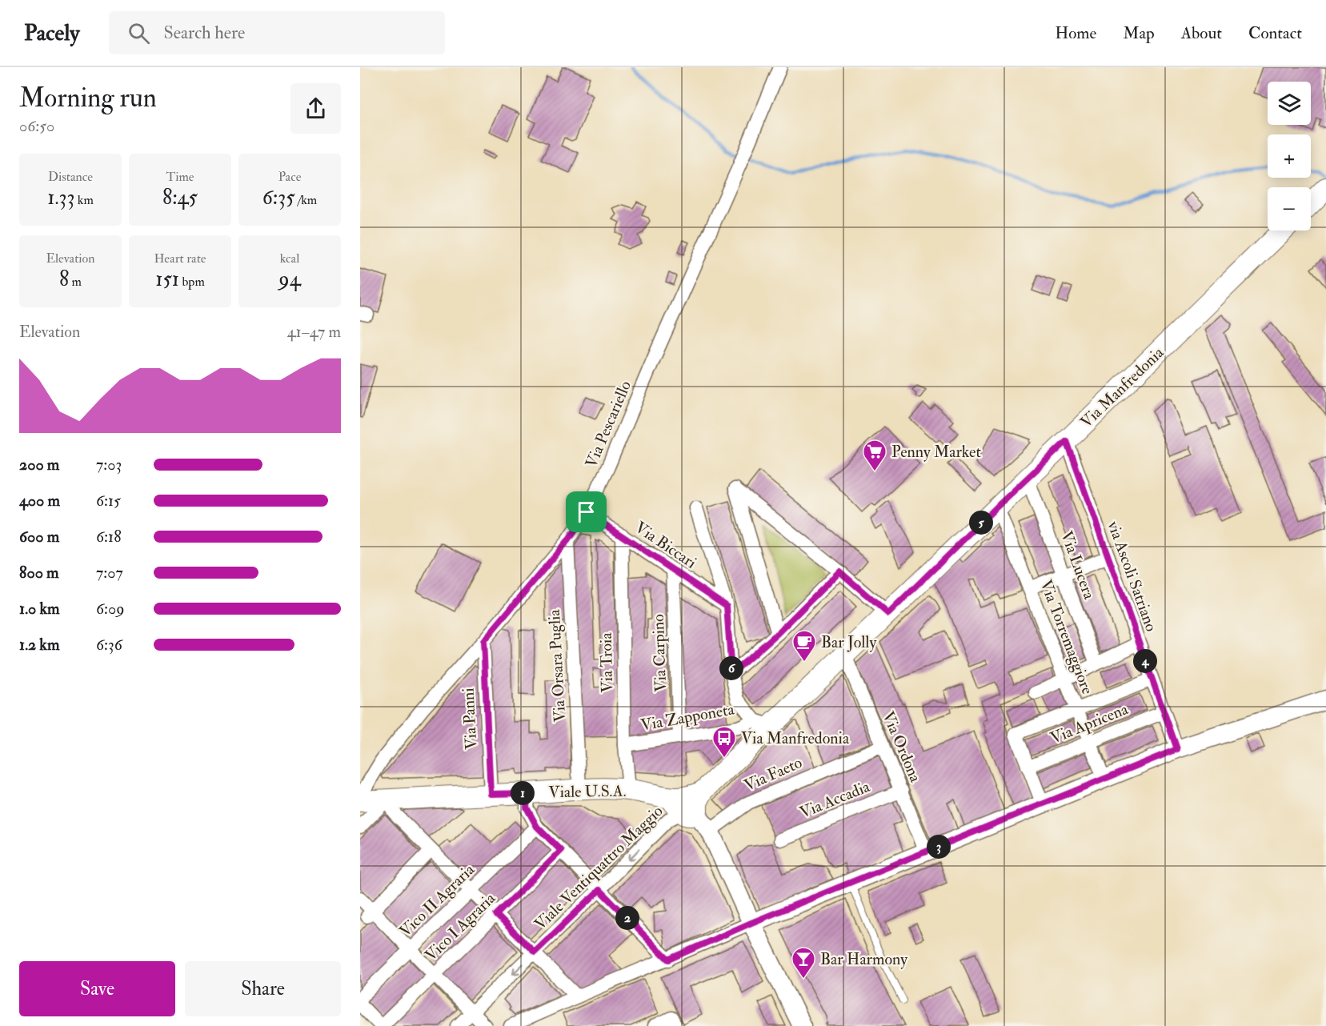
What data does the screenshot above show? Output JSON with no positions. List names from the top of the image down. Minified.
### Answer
{"streets":{"main road":["Via Manfredonia","Viale U.S.A."],"street":["Via Pescariello","Via Biccari","Via Lucera","via Ascoli Satriano","Via Torremaggiore","Via Carpino","Via Troia","Via Orsara Puglia","Via Zapponeta","Via Panni","Via Apricena","Via Ordona","Via Faeto","Via Accadia","Viale Ventiquattro Maggio","Vico II Agraria","Vico I Agraria"]},"crossings":[["Via Manfredonia","Via Biccari"],["Via Manfredonia","Via Lucera"],["Via Manfredonia","via Ascoli Satriano"],["Via Manfredonia","Via Torremaggiore"],["Via Manfredonia","Via Zapponeta"],["Via Manfredonia","Via Ordona"],["Via Manfredonia","Via Faeto"],["Via Manfredonia","Viale U.S.A."],["Via Manfredonia","Viale Ventiquattro Maggio"],["Via Pescariello","Via Biccari"],["Via Pescariello","Via Orsara Puglia"],["Via Pescariello","Via Panni"],["Via Biccari","Via Carpino"],["Via Biccari","Via Troia"],["Via Biccari","Via Zapponeta"],["via Ascoli Satriano","Via Apricena"],["Via Torremaggiore","Via Apricena"],["Via Carpino","Via Zapponeta"],["Via Troia","Via Zapponeta"],["Via Troia","Viale U.S.A."],["Via Orsara Puglia","Viale U.S.A."],["Via Panni","Viale U.S.A."],["Via Ordona","Via Faeto"],["Via Ordona","Via Accadia"],["Via Faeto","Viale U.S.A."],["Via Faeto","Viale Ventiquattro Maggio"],["Viale U.S.A.","Viale Ventiquattro Maggio"]],"places":{"supermarket":["Penny Market"],"cafe":["Bar Jolly"],"bus stop":["Via Manfredonia"],"bar":["Bar Harmony"]},"page":{"header":"Pacely","search":"Search here","nav":["Home","Map","About","Contact"],"heading":["Morning run","06:50"],"map_buttons":["+","−"],"stats":[["Distance","1.33 km"],["Time","8:45"],["Pace","6:35 /km"],["Elevation","8 m"],["Heart rate","151 bpm"],["kcal","94"]],"chart":["Elevation","41–47 m"],"list":[{"name":"200 m","note":"7:03"},{"name":"400 m","note":"6:15"},{"name":"600 m","note":"6:18"},{"name":"800 m","note":"7:07"},{"name":"1.0 km","note":"6:09"},{"name":"1.2 km","note":"6:36"}],"pins":["5","4","6","1","3","2"],"buttons":["Save","Share"]}}
